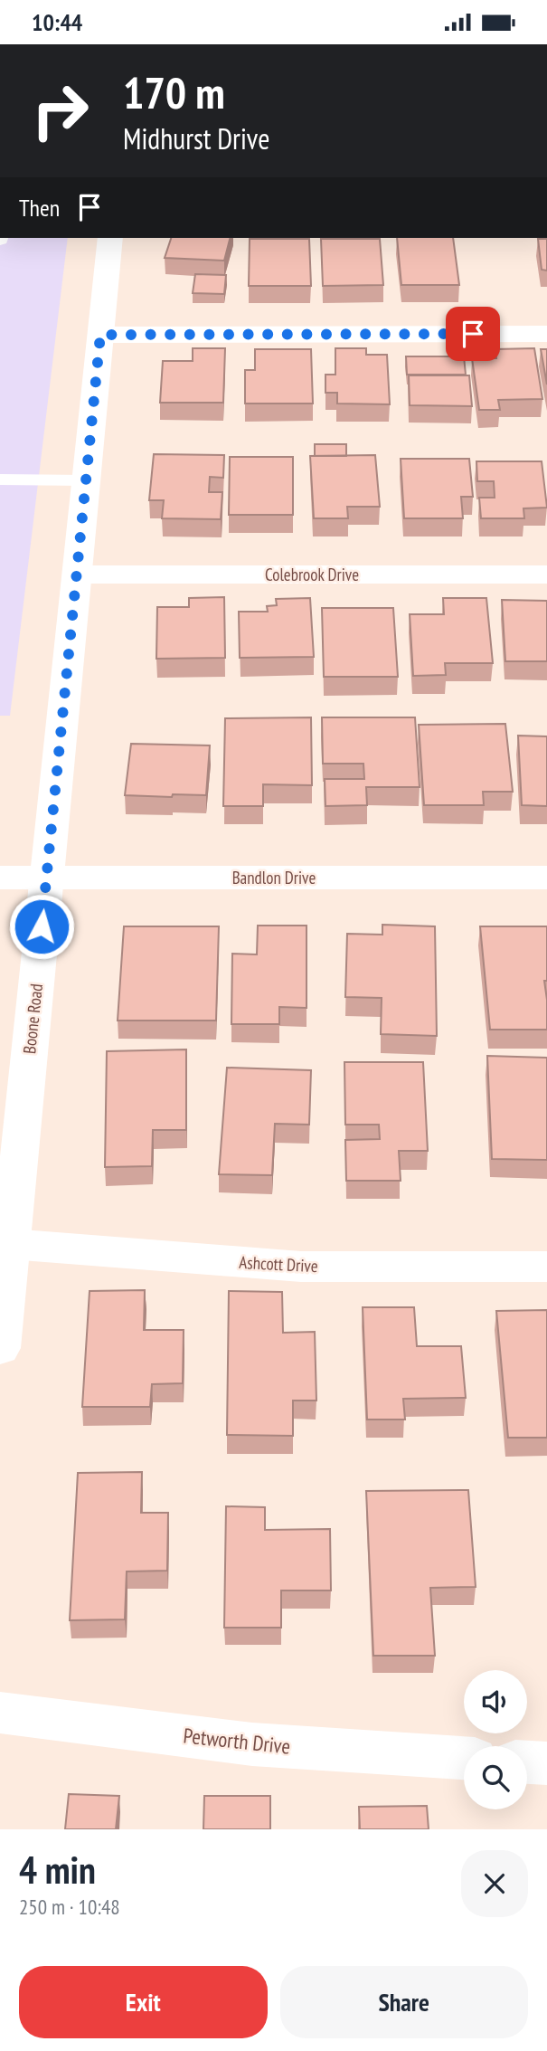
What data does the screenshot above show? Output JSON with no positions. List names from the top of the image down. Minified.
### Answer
{"streets":{"street":["Colebrook Drive","Bandlon Drive","Boone Road","Ashcott Drive","Petworth Drive"]},"crossings":[["Colebrook Drive","Boone Road"],["Bandlon Drive","Boone Road"],["Boone Road","Ashcott Drive"]],"page":{"status":"10:44","turn":["170 m","Midhurst Drive"],"then":"Then","heading":["4 min","250 m · 10:48"],"buttons":["Exit","Share"]}}
